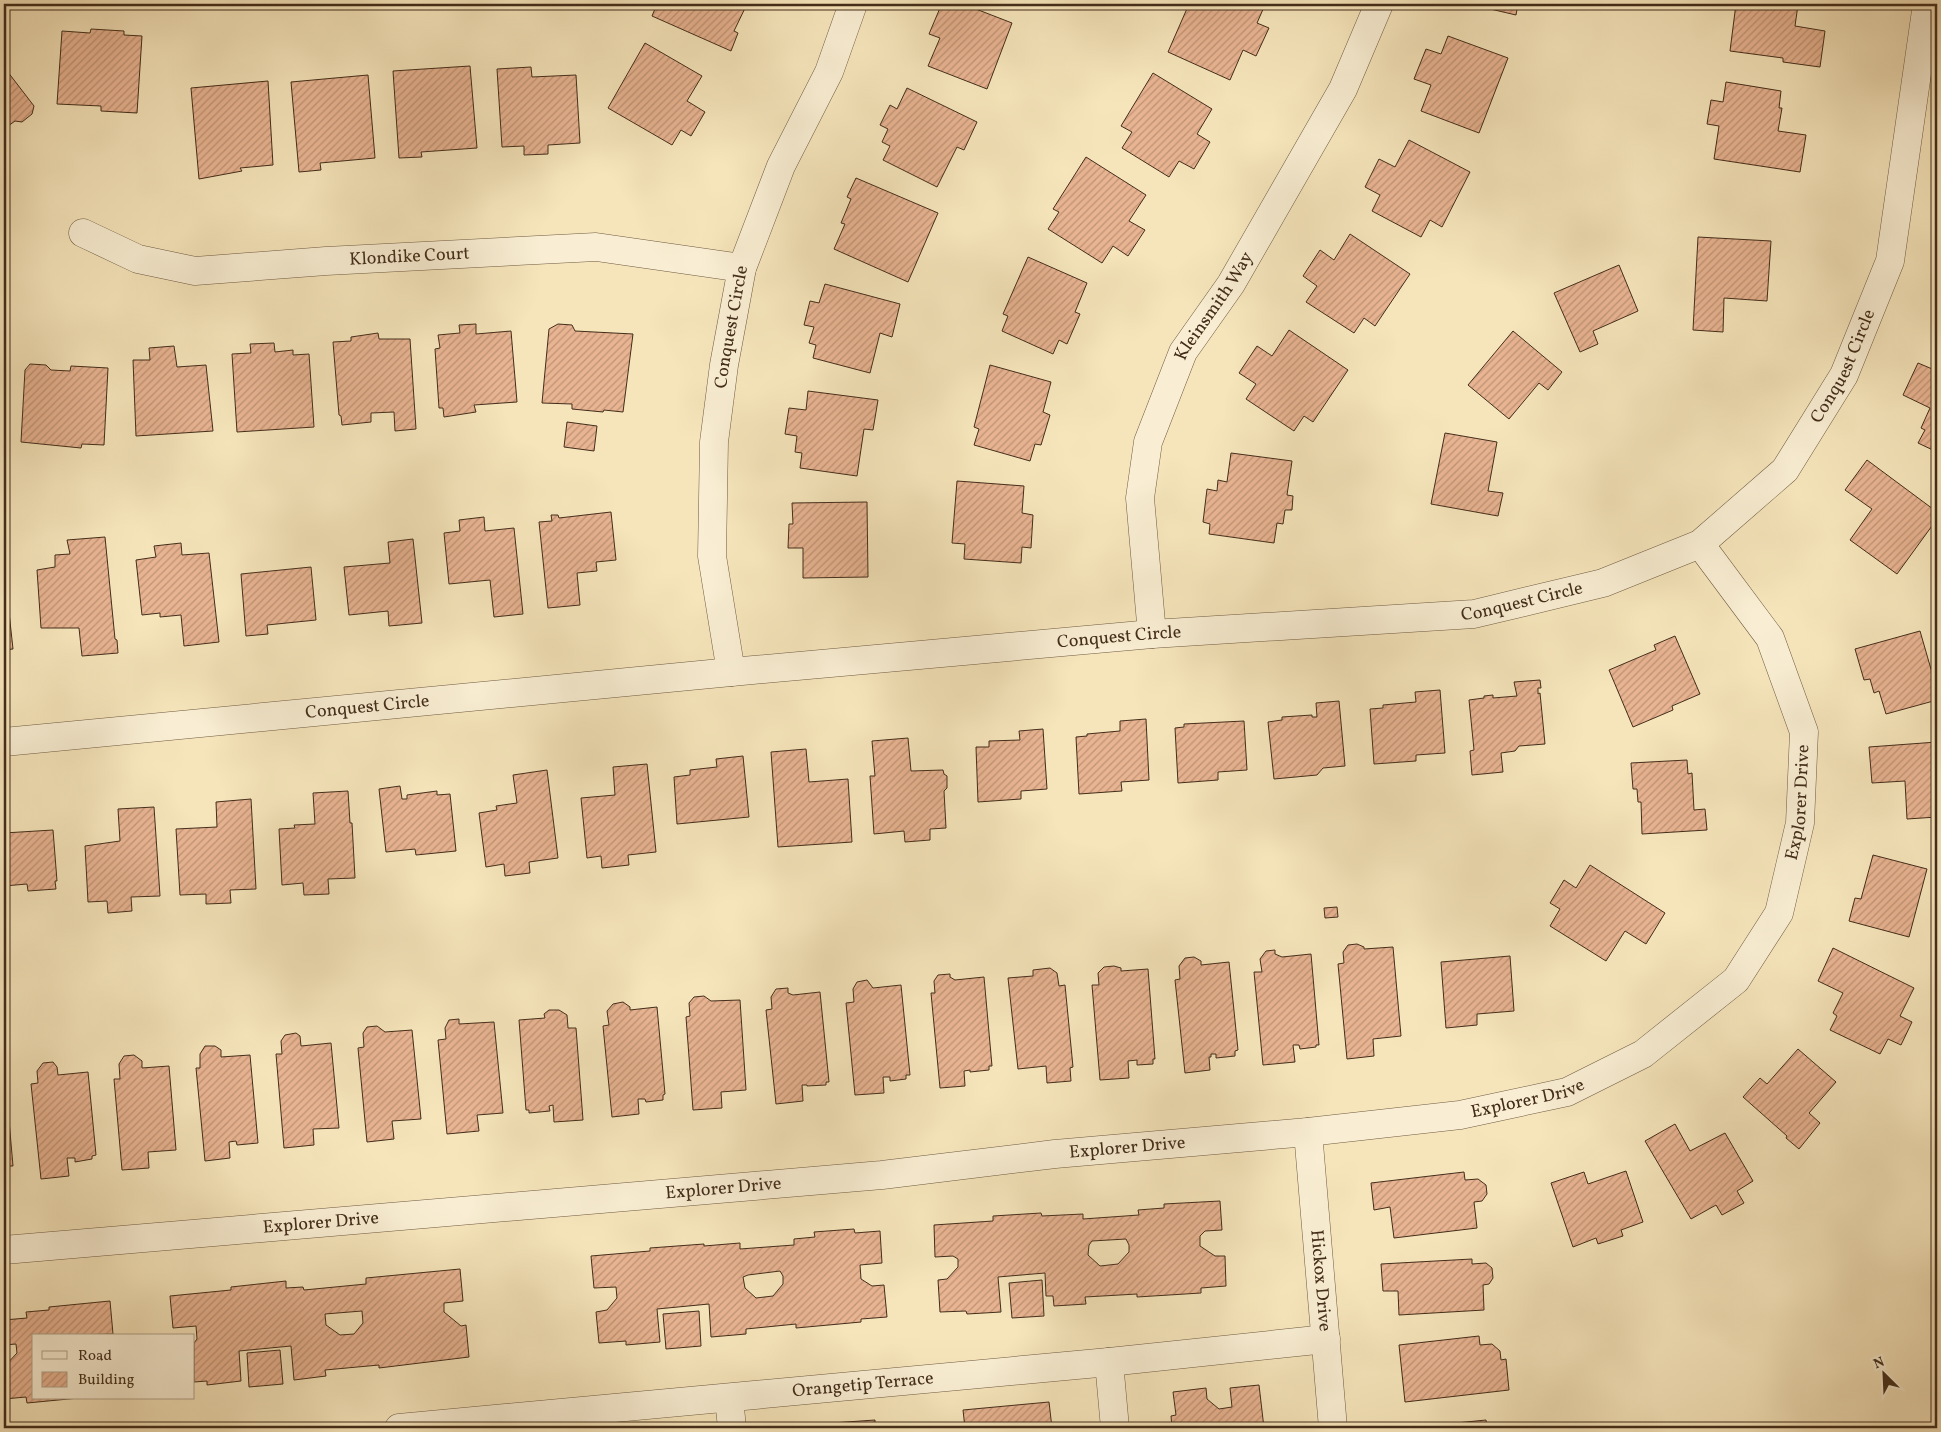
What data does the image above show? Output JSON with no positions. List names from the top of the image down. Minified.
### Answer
{"streets":{"street":["Klondike Court","Kleinsmith Way","Conquest Circle","Explorer Drive","Hickox Drive","Orangetip Terrace"]},"crossings":[["Klondike Court","Conquest Circle"],["Kleinsmith Way","Conquest Circle"],["Conquest Circle","Explorer Drive"],["Explorer Drive","Hickox Drive"],["Hickox Drive","Orangetip Terrace"]],"legend":["Road","Building"],"north":"top left"}
